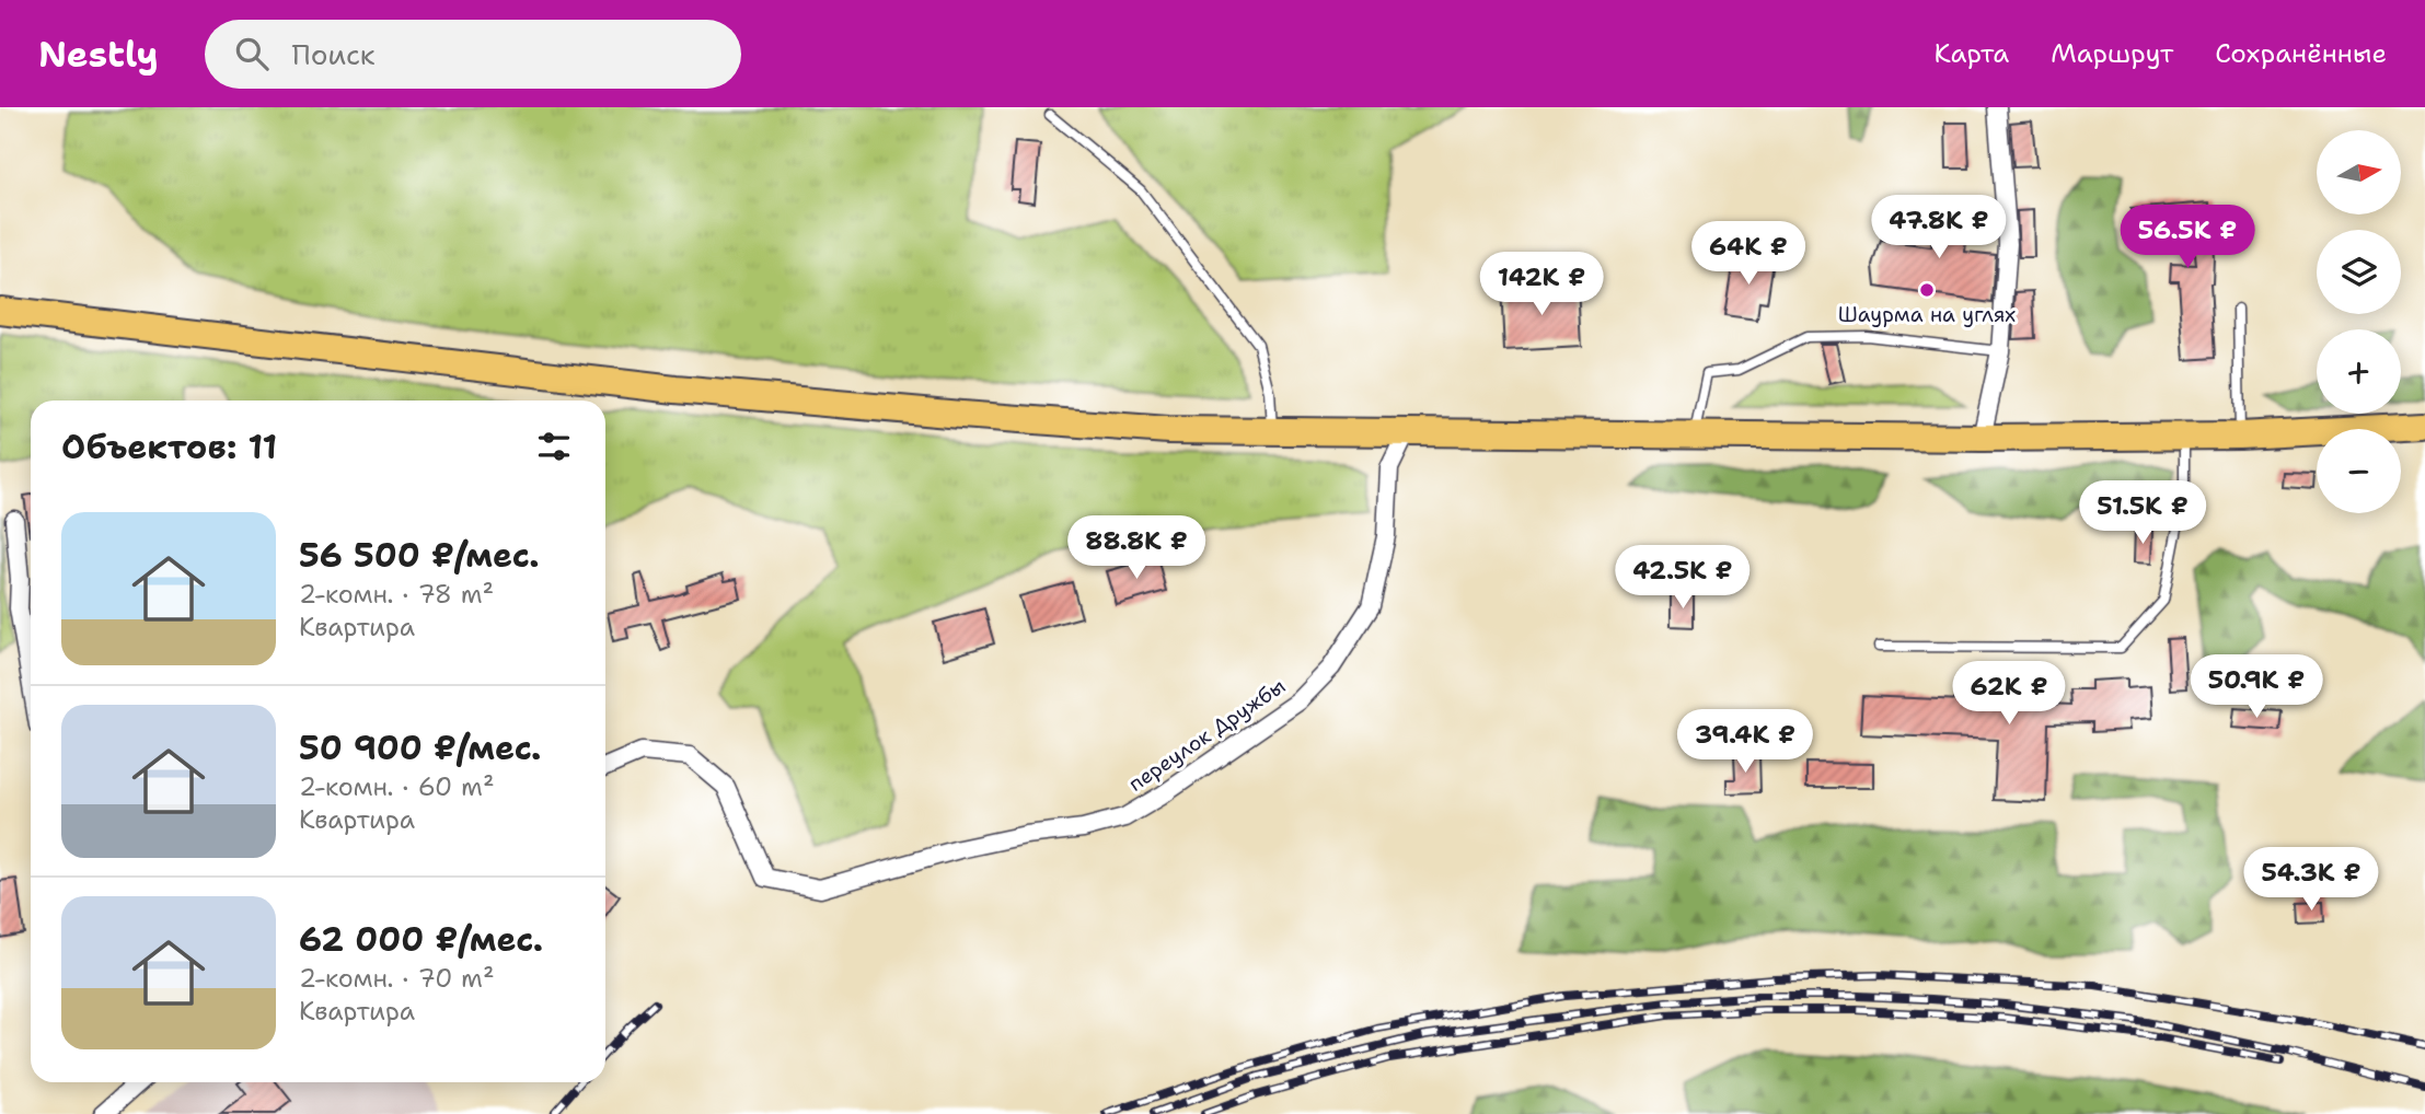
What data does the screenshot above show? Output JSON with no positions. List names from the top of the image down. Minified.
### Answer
{"streets":{"street":["переулок Дружбы"]},"places":["Шаурма на углях"],"north":"right","page":{"header":"Nestly","search":"Поиск","nav":["Карта","Маршрут","Сохранённые"],"map_buttons":["+","−"],"price":["47.8K ₽","56.5K ₽","64K ₽","142K ₽","51.5K ₽","88.8K ₽","42.5K ₽","50.9K ₽","62K ₽","39.4K ₽","54.3K ₽"],"heading":"Объектов: 11","list":[{"name":"56 500 ₽/мес.","note":"2-комн. · 78 m² · Квартира"},{"name":"50 900 ₽/мес.","note":"2-комн. · 60 m² · Квартира"},{"name":"62 000 ₽/мес.","note":"2-комн. · 70 m² · Квартира"}]}}
